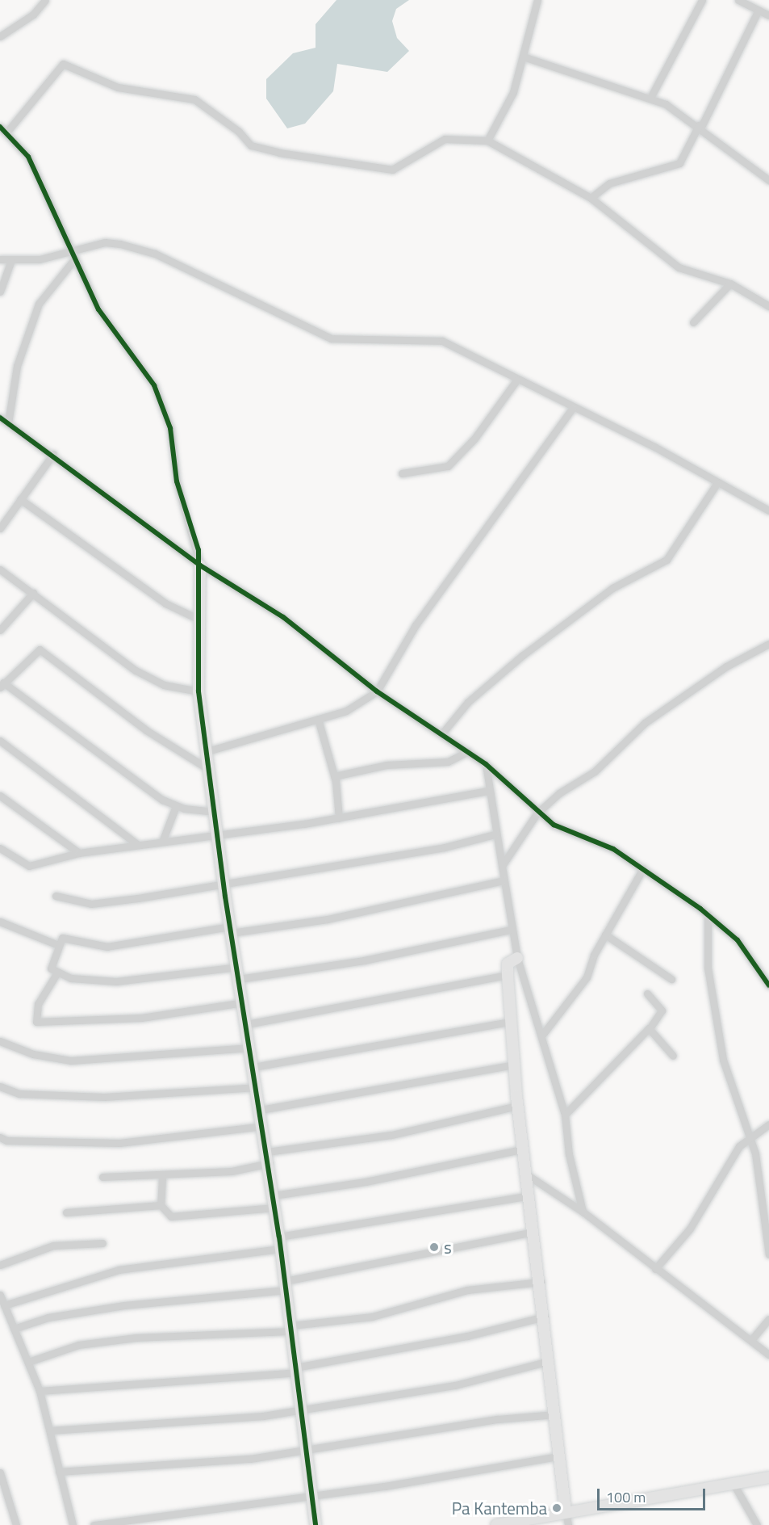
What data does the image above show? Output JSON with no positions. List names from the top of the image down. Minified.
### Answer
{"places":["s","Pa Kantemba"],"scale_bar":"100 m"}
